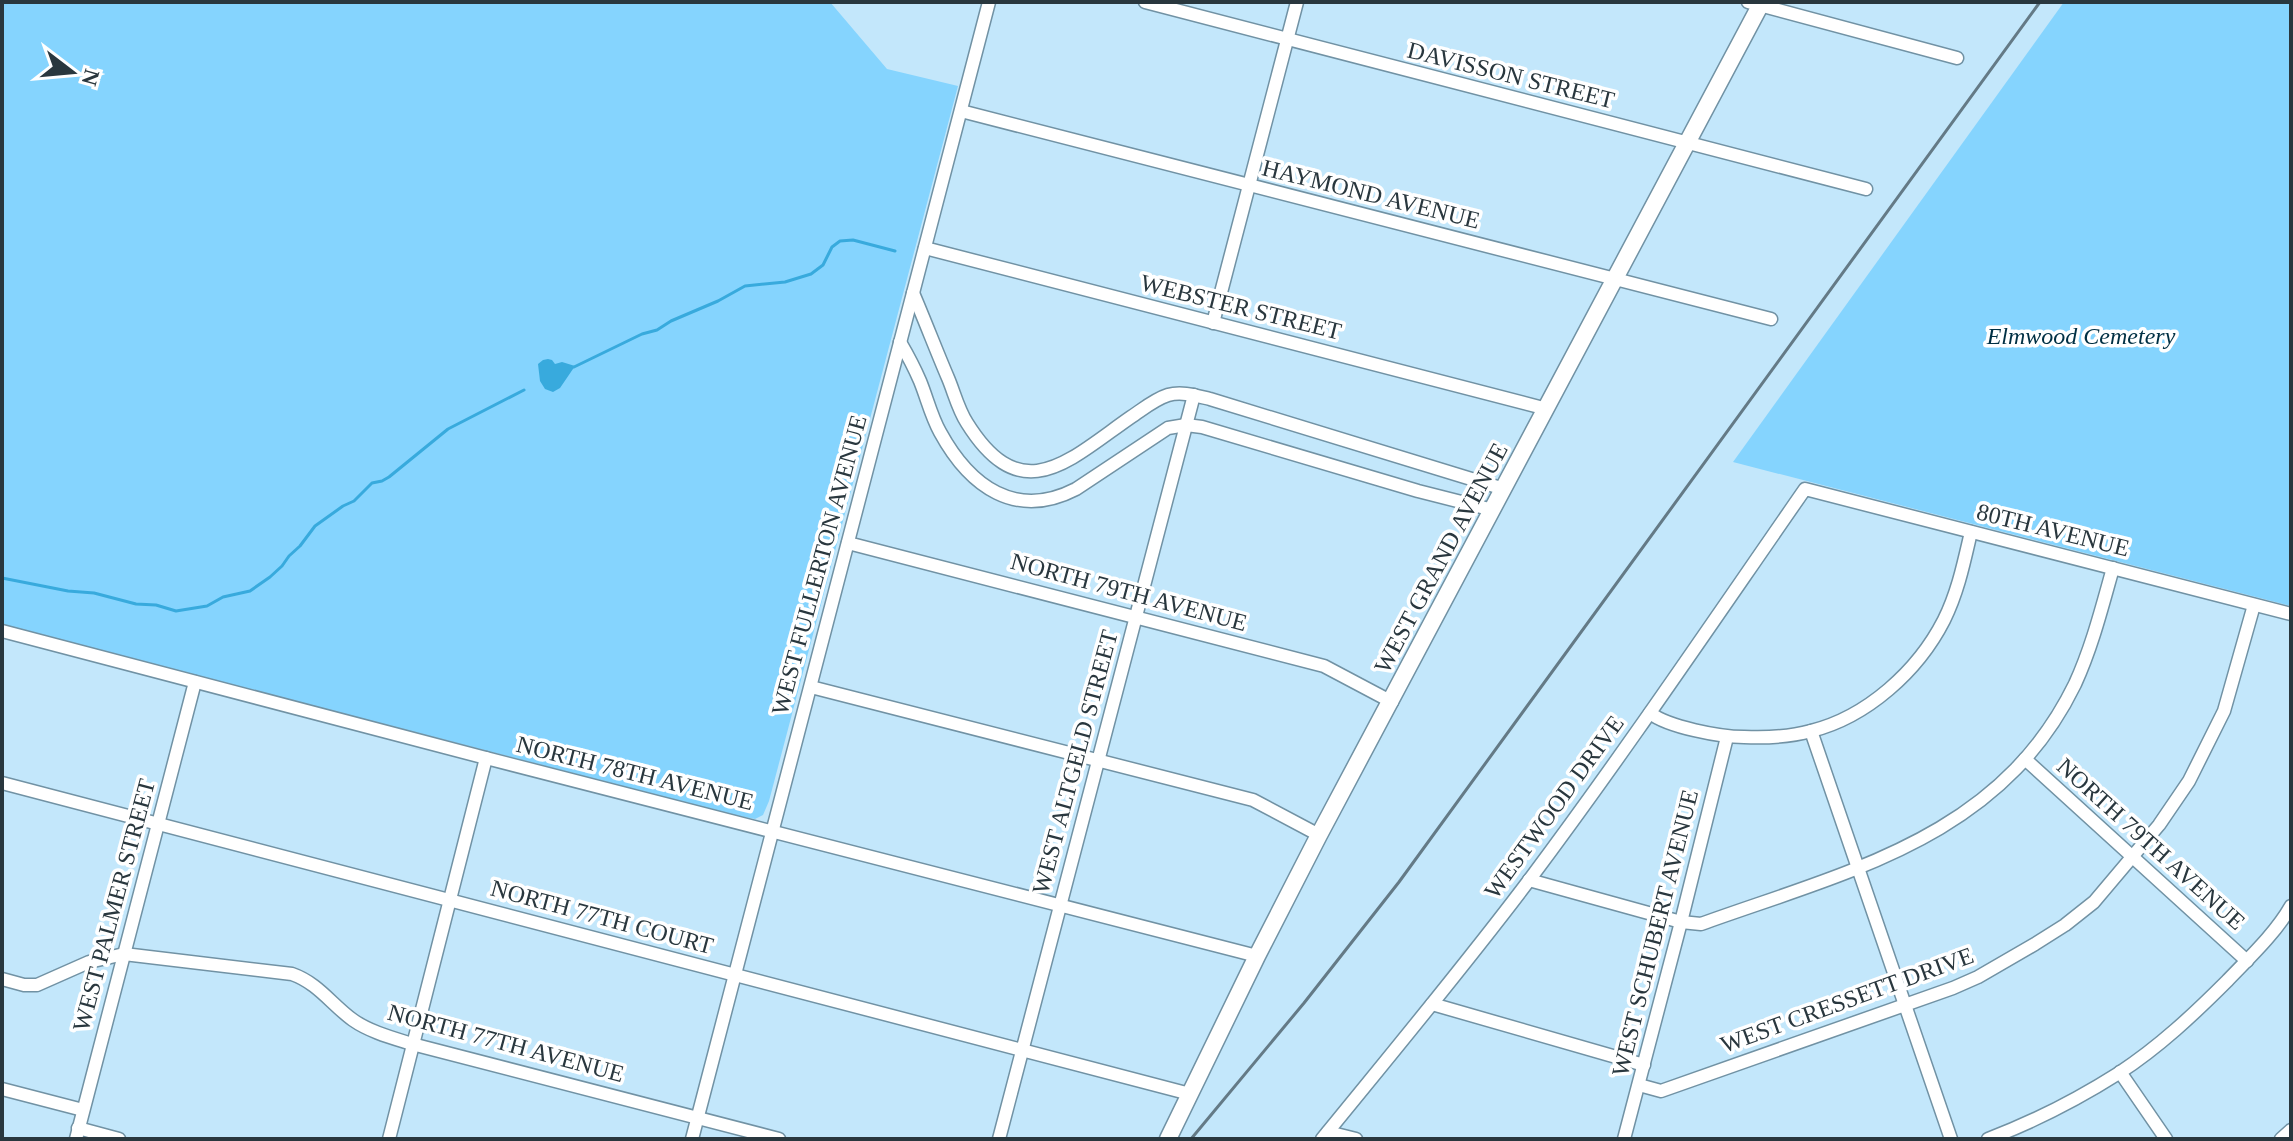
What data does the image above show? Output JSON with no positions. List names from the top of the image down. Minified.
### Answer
{"streets":{"main road":["WEST GRAND AVENUE"],"street":["DAVISSON STREET","HAYMOND AVENUE","WEBSTER STREET","80TH AVENUE","WEST FULLERTON AVENUE","NORTH 79TH AVENUE","WEST ALTGELD STREET","NORTH 78TH AVENUE","WESTWOOD DRIVE","WEST PALMER STREET","NORTH 77TH COURT","WEST SCHUBERT AVENUE","WEST CRESSETT DRIVE","NORTH 77TH AVENUE"]},"crossings":[["DAVISSON STREET","WEST GRAND AVENUE"],["HAYMOND AVENUE","WEST GRAND AVENUE"],["HAYMOND AVENUE","WEST FULLERTON AVENUE"],["WEBSTER STREET","WEST GRAND AVENUE"],["WEBSTER STREET","WEST FULLERTON AVENUE"],["80TH AVENUE","WESTWOOD DRIVE"],["80TH AVENUE","WEST CRESSETT DRIVE"],["WEST GRAND AVENUE","NORTH 79TH AVENUE"],["WEST GRAND AVENUE","NORTH 78TH AVENUE"],["WEST GRAND AVENUE","NORTH 77TH COURT"],["WEST FULLERTON AVENUE","NORTH 79TH AVENUE"],["WEST FULLERTON AVENUE","NORTH 78TH AVENUE"],["WEST FULLERTON AVENUE","NORTH 77TH COURT"],["WEST FULLERTON AVENUE","NORTH 77TH AVENUE"],["NORTH 79TH AVENUE","WEST ALTGELD STREET"],["NORTH 79TH AVENUE","WEST CRESSETT DRIVE"],["WEST ALTGELD STREET","NORTH 78TH AVENUE"],["WEST ALTGELD STREET","NORTH 77TH COURT"],["NORTH 78TH AVENUE","WEST PALMER STREET"],["WEST PALMER STREET","NORTH 77TH COURT"],["WEST PALMER STREET","NORTH 77TH AVENUE"],["WEST SCHUBERT AVENUE","WEST CRESSETT DRIVE"]],"parks":["Elmwood Cemetery"],"north":"right"}
